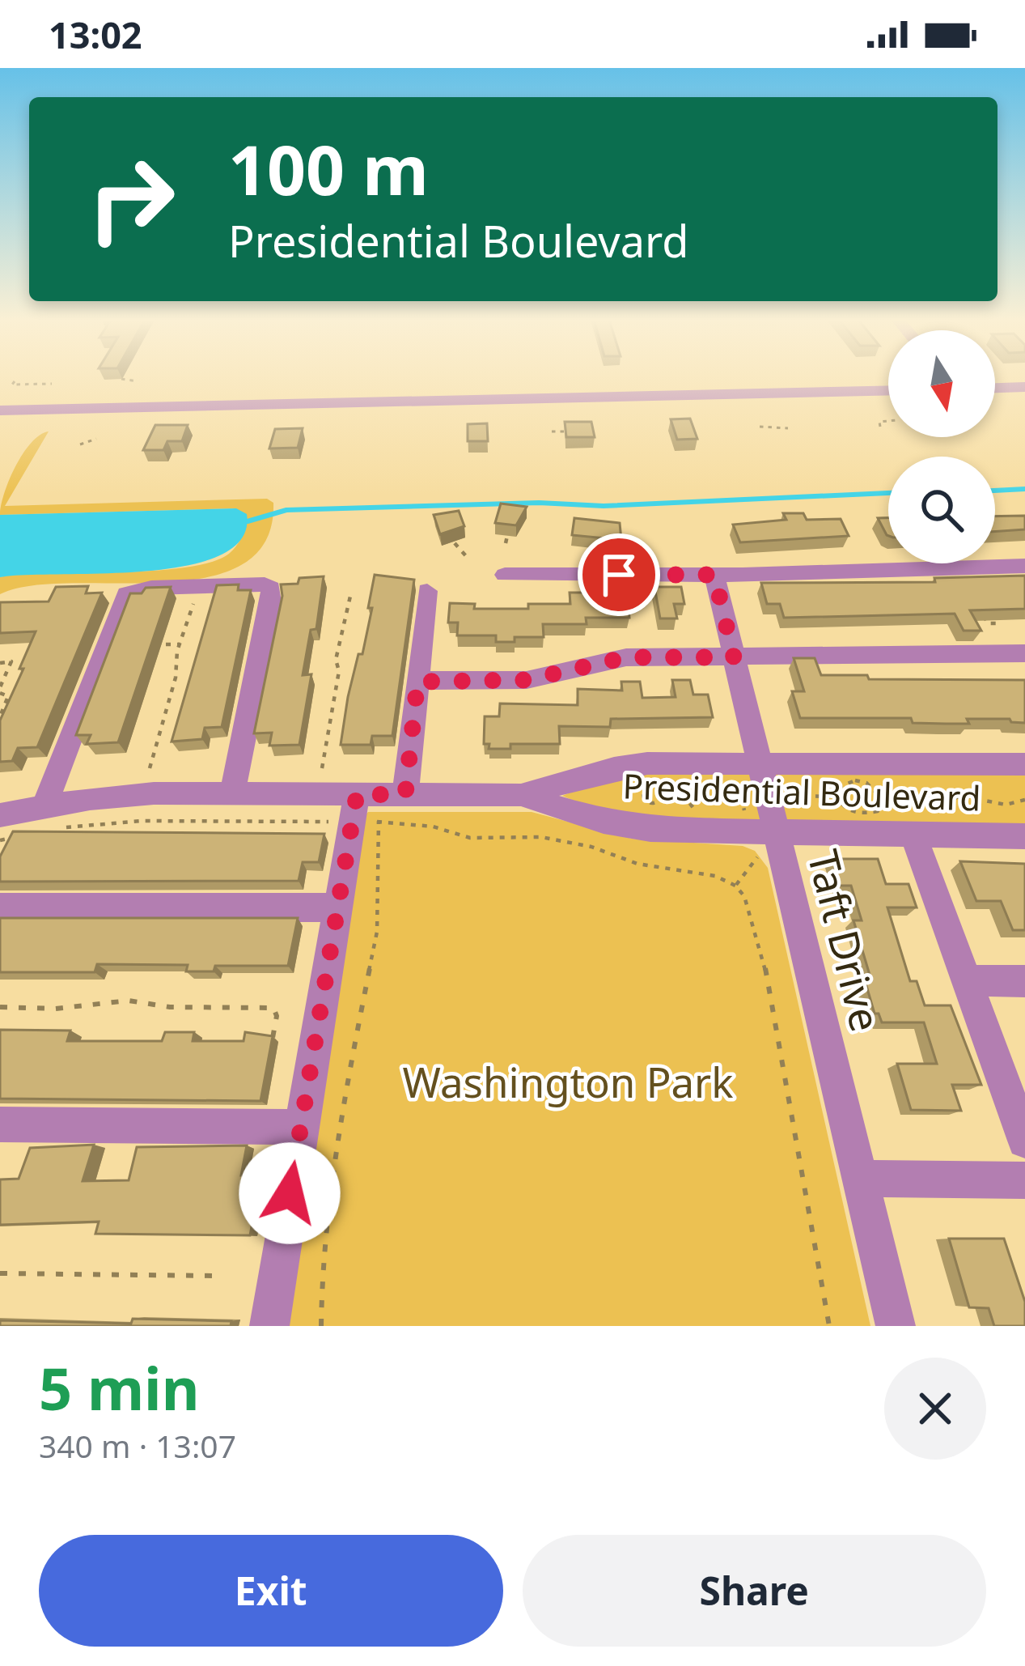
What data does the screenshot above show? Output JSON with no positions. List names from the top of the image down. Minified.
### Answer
{"streets":{"street":["Presidential Boulevard","Taft Drive"]},"crossings":[["Presidential Boulevard","Taft Drive"]],"parks":["Washington Park"],"north":"bottom","page":{"status":"13:02","turn":["100 m","Presidential Boulevard"],"heading":["5 min","340 m · 13:07"],"buttons":["Exit","Share"]}}
